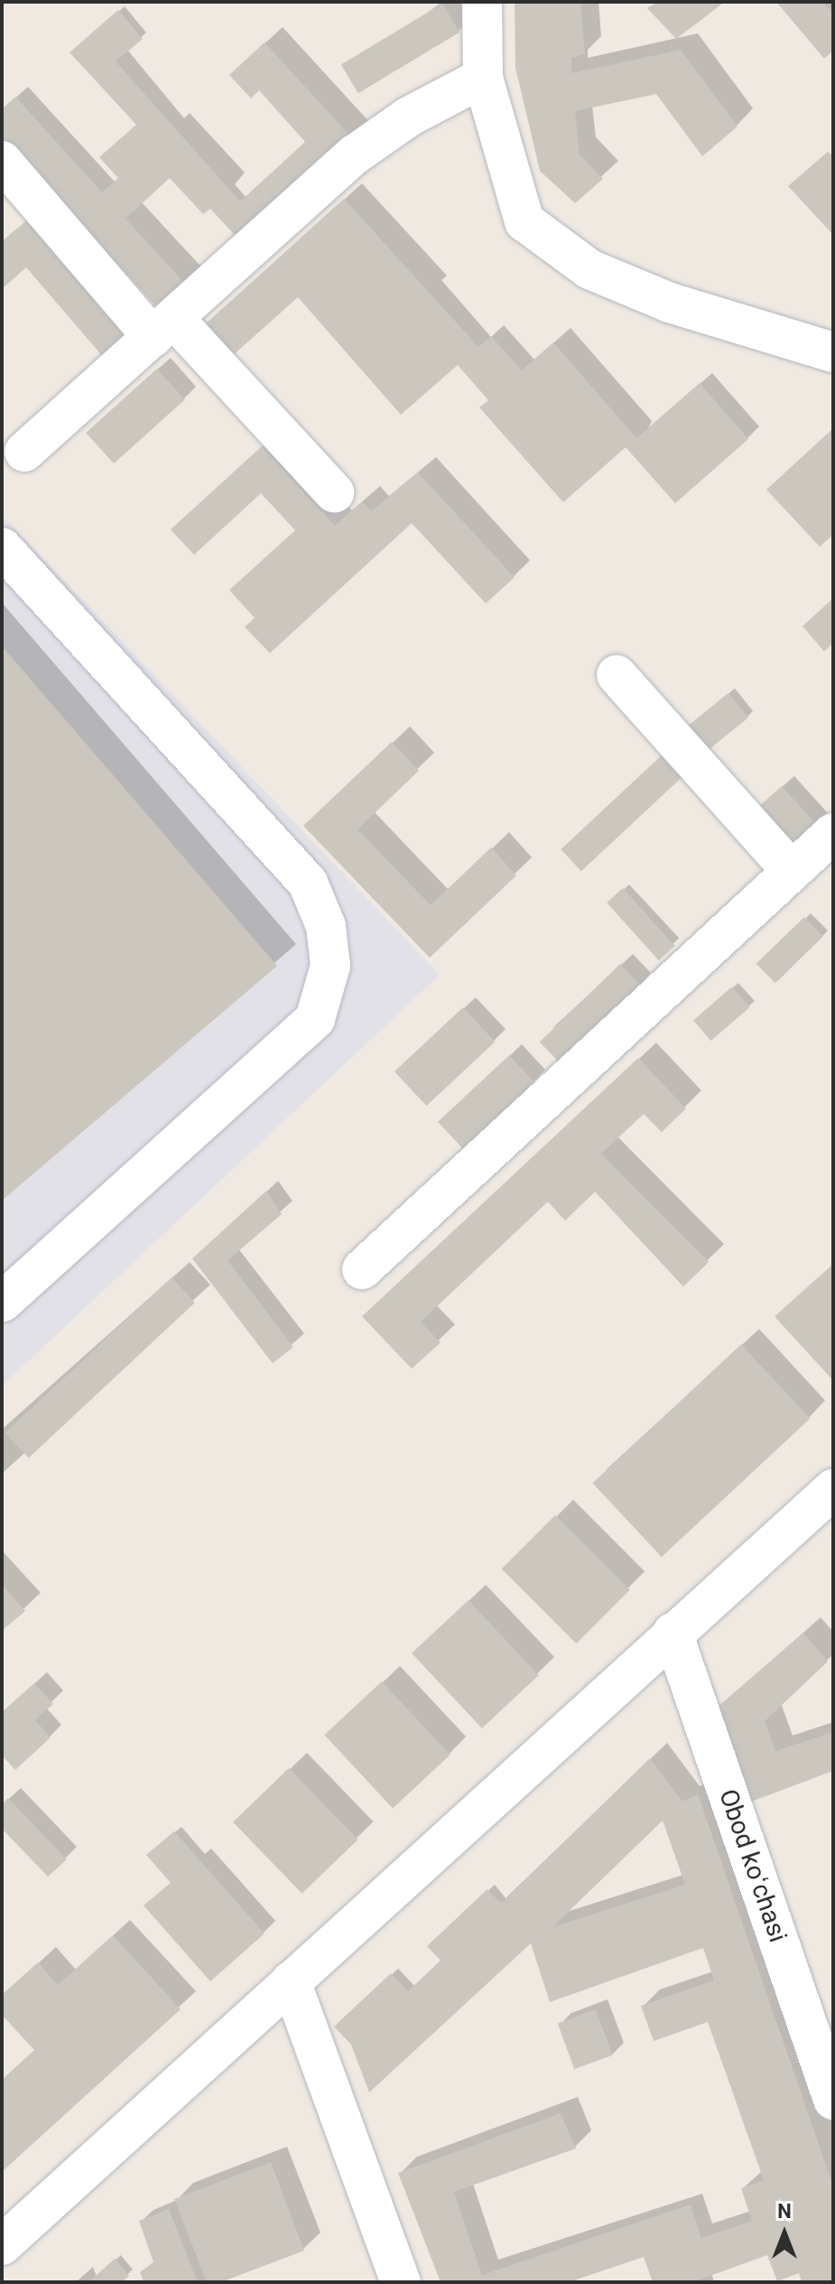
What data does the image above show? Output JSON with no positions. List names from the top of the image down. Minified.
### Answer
{"streets":{"street":["Obod koʻchasi"]},"north":"top"}
